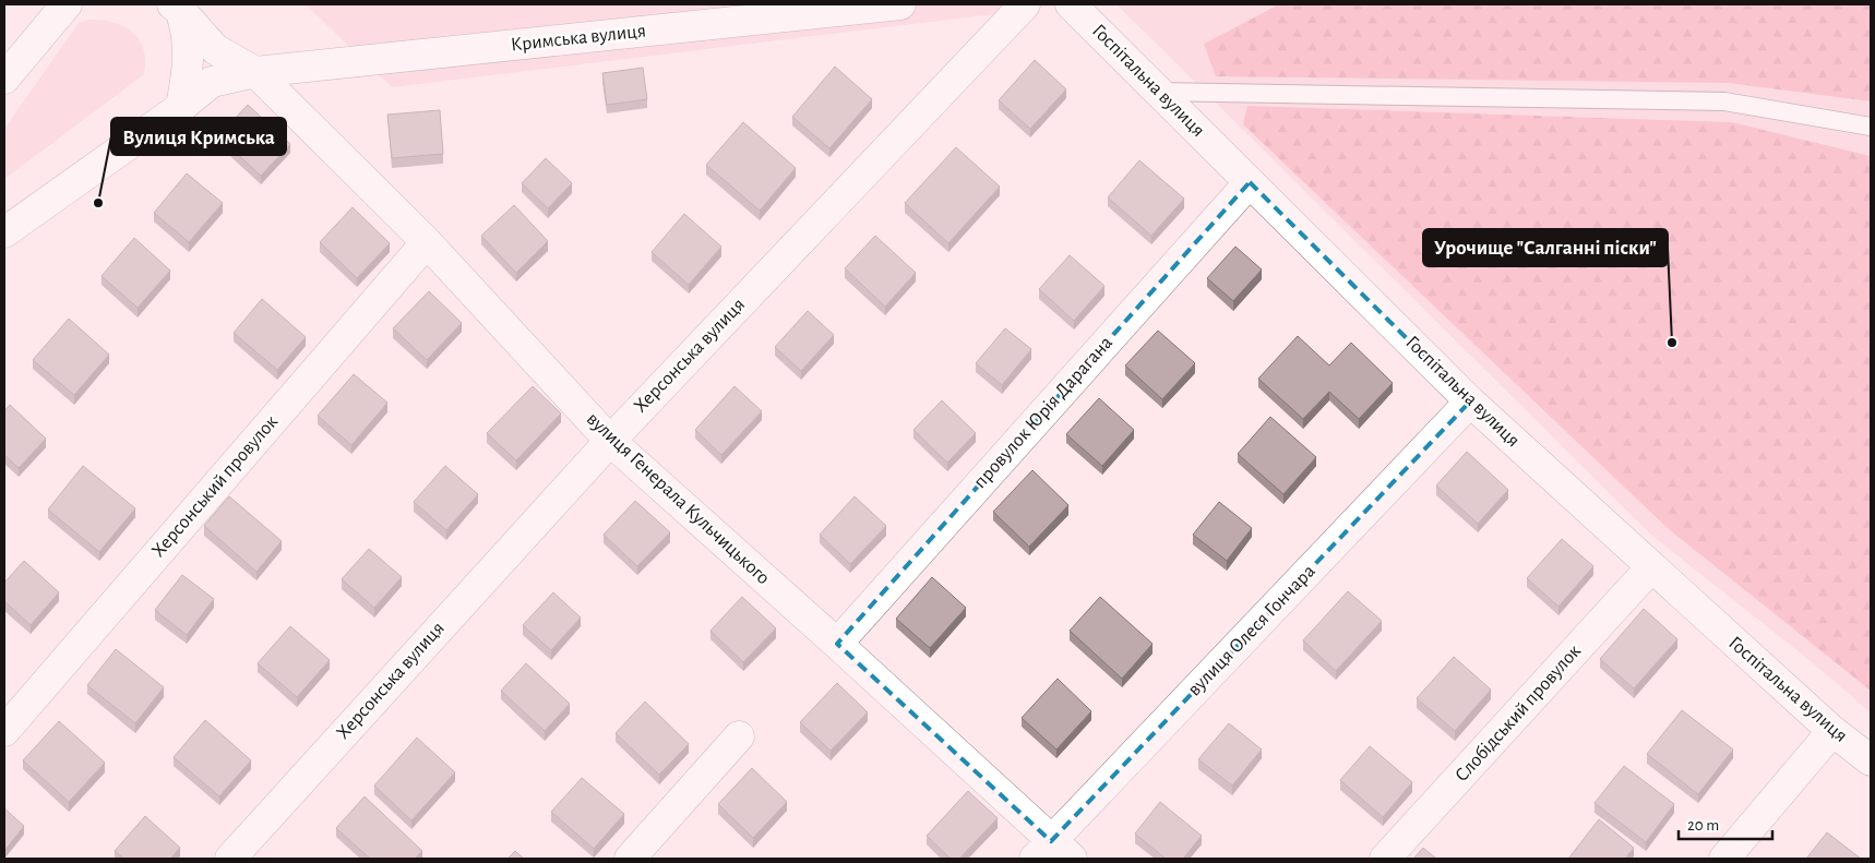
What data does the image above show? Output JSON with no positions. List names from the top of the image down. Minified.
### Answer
{"streets":{"street":["Кримська вулиця","Госпітальна вулиця","Херсонська вулиця","провулок Юрія Дарагана","Херсонський провулок","вулиця Генерала Кульчицького","вулиця Олеся Гончара","Слобідський провулок"]},"crossings":[["Кримська вулиця","вулиця Генерала Кульчицького"],["Госпітальна вулиця","провулок Юрія Дарагана"],["Госпітальна вулиця","вулиця Олеся Гончара"],["Госпітальна вулиця","Слобідський провулок"],["Херсонська вулиця","вулиця Генерала Кульчицького"],["провулок Юрія Дарагана","вулиця Генерала Кульчицького"],["Херсонський провулок","вулиця Генерала Кульчицького"],["вулиця Генерала Кульчицького","вулиця Олеся Гончара"]],"places":["Вулиця Кримська","Урочище \"Салганні піски\""],"scale_bar":"20 m"}
